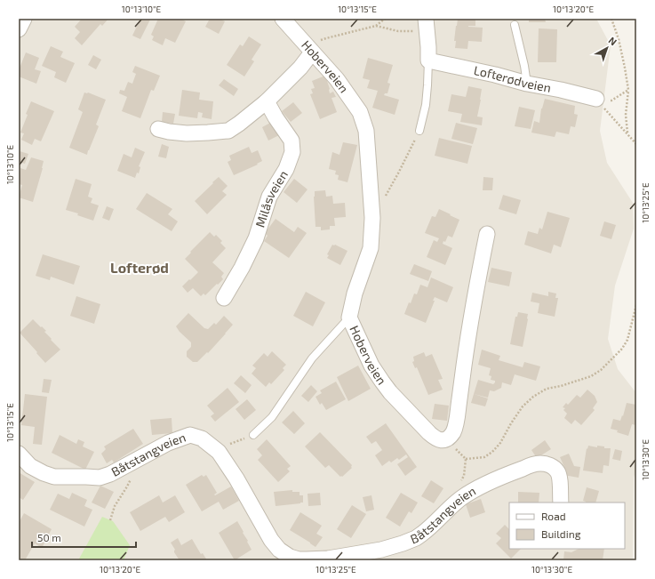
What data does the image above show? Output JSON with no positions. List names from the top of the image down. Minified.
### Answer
{"streets":{"street":["Hoberveien","Lofterødveien","Milåsveien","Båtstangveien"]},"districts":["Lofterød"],"legend":["Road","Building"],"scale_bar":"50 m","north":"top right","coordinates":["10°13'10\"E","10°13'15\"E","10°13'20\"E","10°13'25\"E","10°13'30\"E"]}
